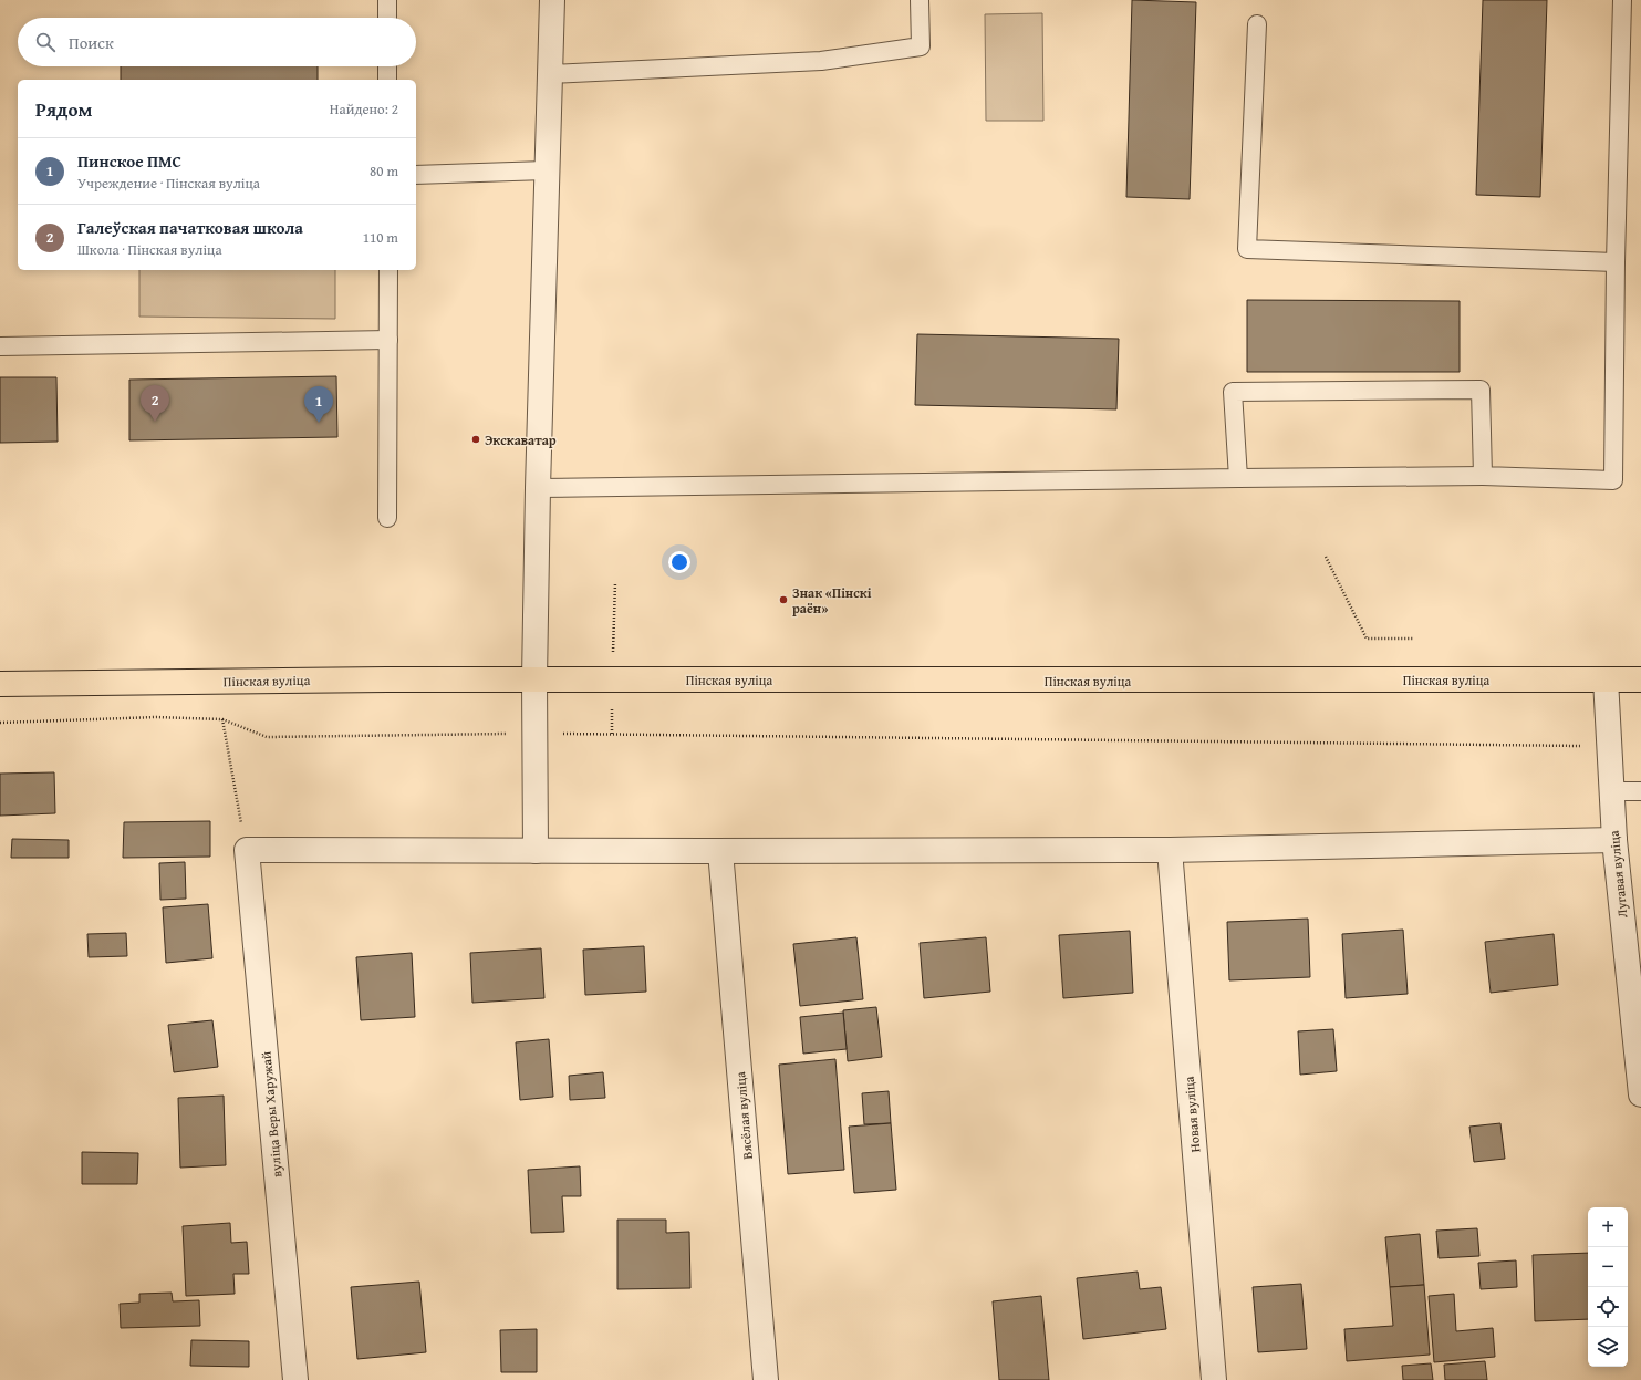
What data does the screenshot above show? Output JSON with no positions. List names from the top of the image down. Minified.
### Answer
{"streets":{"main road":["Пінская вуліца"],"street":["Лугавая вуліца","вуліца Веры Харужай","Новая вуліца","Вясёлая вуліца"]},"crossings":[["Пінская вуліца","Лугавая вуліца"]],"places":["Экскаватар","Знак «Пінскі раён»"],"page":{"search":"Поиск","heading":["Рядом","Найдено: 2"],"list":[{"mark":"1","name":"Пинское ПМС","note":"Учреждение · Пінская вуліца","value":"80 m"},{"mark":"2","name":"Галеўская пачатковая школа","note":"Школа · Пінская вуліца","value":"110 m"}],"pins":["2","1"],"map_buttons":["+","−"]}}
